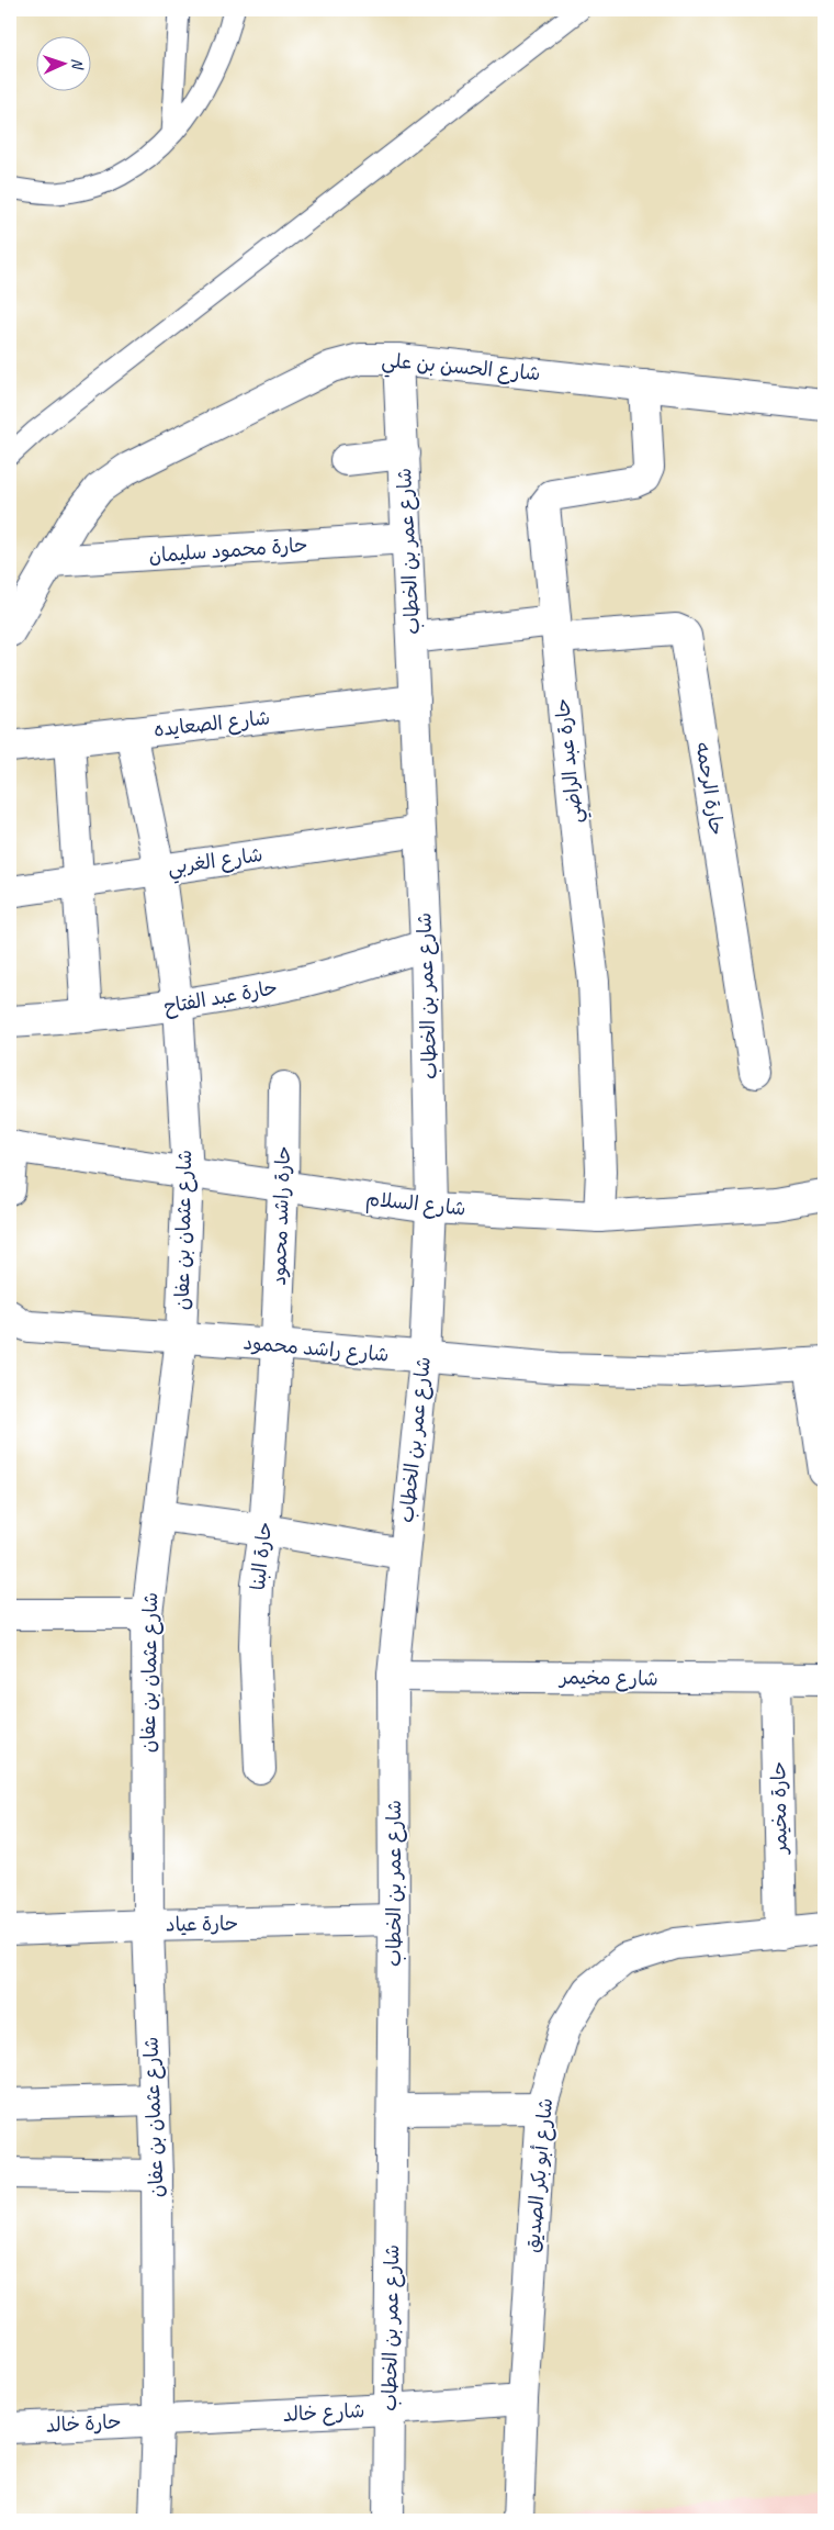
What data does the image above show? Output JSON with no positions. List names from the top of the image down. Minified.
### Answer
{"streets":{"street":["شارع الحسن بن علي","حارة محمود سليمان","شارع عمر بن الخطاب","شارع الصعايده","حارة عبد الراضي","حارة الرحمه","شارع الغربي","حارة عبد الفتاح","شارع السلام","حارة راشد محمود","شارع عثمان بن عفان","شارع راشد محمود","حارة البنا","شارع مخيمر","حارة مخيمر","حارة عياد","شارع أبو بكر الصديق","شارع خالد","حارة خالد"]},"crossings":[["شارع الحسن بن علي","حارة محمود سليمان"],["شارع الحسن بن علي","شارع عمر بن الخطاب"],["شارع الحسن بن علي","حارة عبد الراضي"],["حارة محمود سليمان","شارع عمر بن الخطاب"],["شارع عمر بن الخطاب","شارع الصعايده"],["شارع عمر بن الخطاب","حارة الرحمه"],["شارع عمر بن الخطاب","شارع الغربي"],["شارع عمر بن الخطاب","حارة عبد الفتاح"],["شارع عمر بن الخطاب","شارع السلام"],["شارع عمر بن الخطاب","شارع راشد محمود"],["شارع عمر بن الخطاب","شارع مخيمر"],["شارع عمر بن الخطاب","حارة عياد"],["شارع عمر بن الخطاب","شارع خالد"],["شارع الصعايده","شارع عثمان بن عفان"],["حارة عبد الراضي","حارة الرحمه"],["حارة عبد الراضي","شارع السلام"],["شارع الغربي","شارع عثمان بن عفان"],["حارة عبد الفتاح","شارع عثمان بن عفان"],["شارع السلام","حارة راشد محمود"],["شارع السلام","شارع عثمان بن عفان"],["حارة راشد محمود","شارع راشد محمود"],["حارة راشد محمود","حارة البنا"],["شارع عثمان بن عفان","شارع راشد محمود"],["شارع عثمان بن عفان","حارة عياد"],["شارع عثمان بن عفان","شارع خالد"],["شارع عثمان بن عفان","حارة خالد"],["شارع راشد محمود","حارة البنا"],["شارع مخيمر","حارة مخيمر"],["حارة مخيمر","شارع أبو بكر الصديق"],["شارع أبو بكر الصديق","شارع خالد"],["شارع خالد","حارة خالد"]],"north":"right"}
